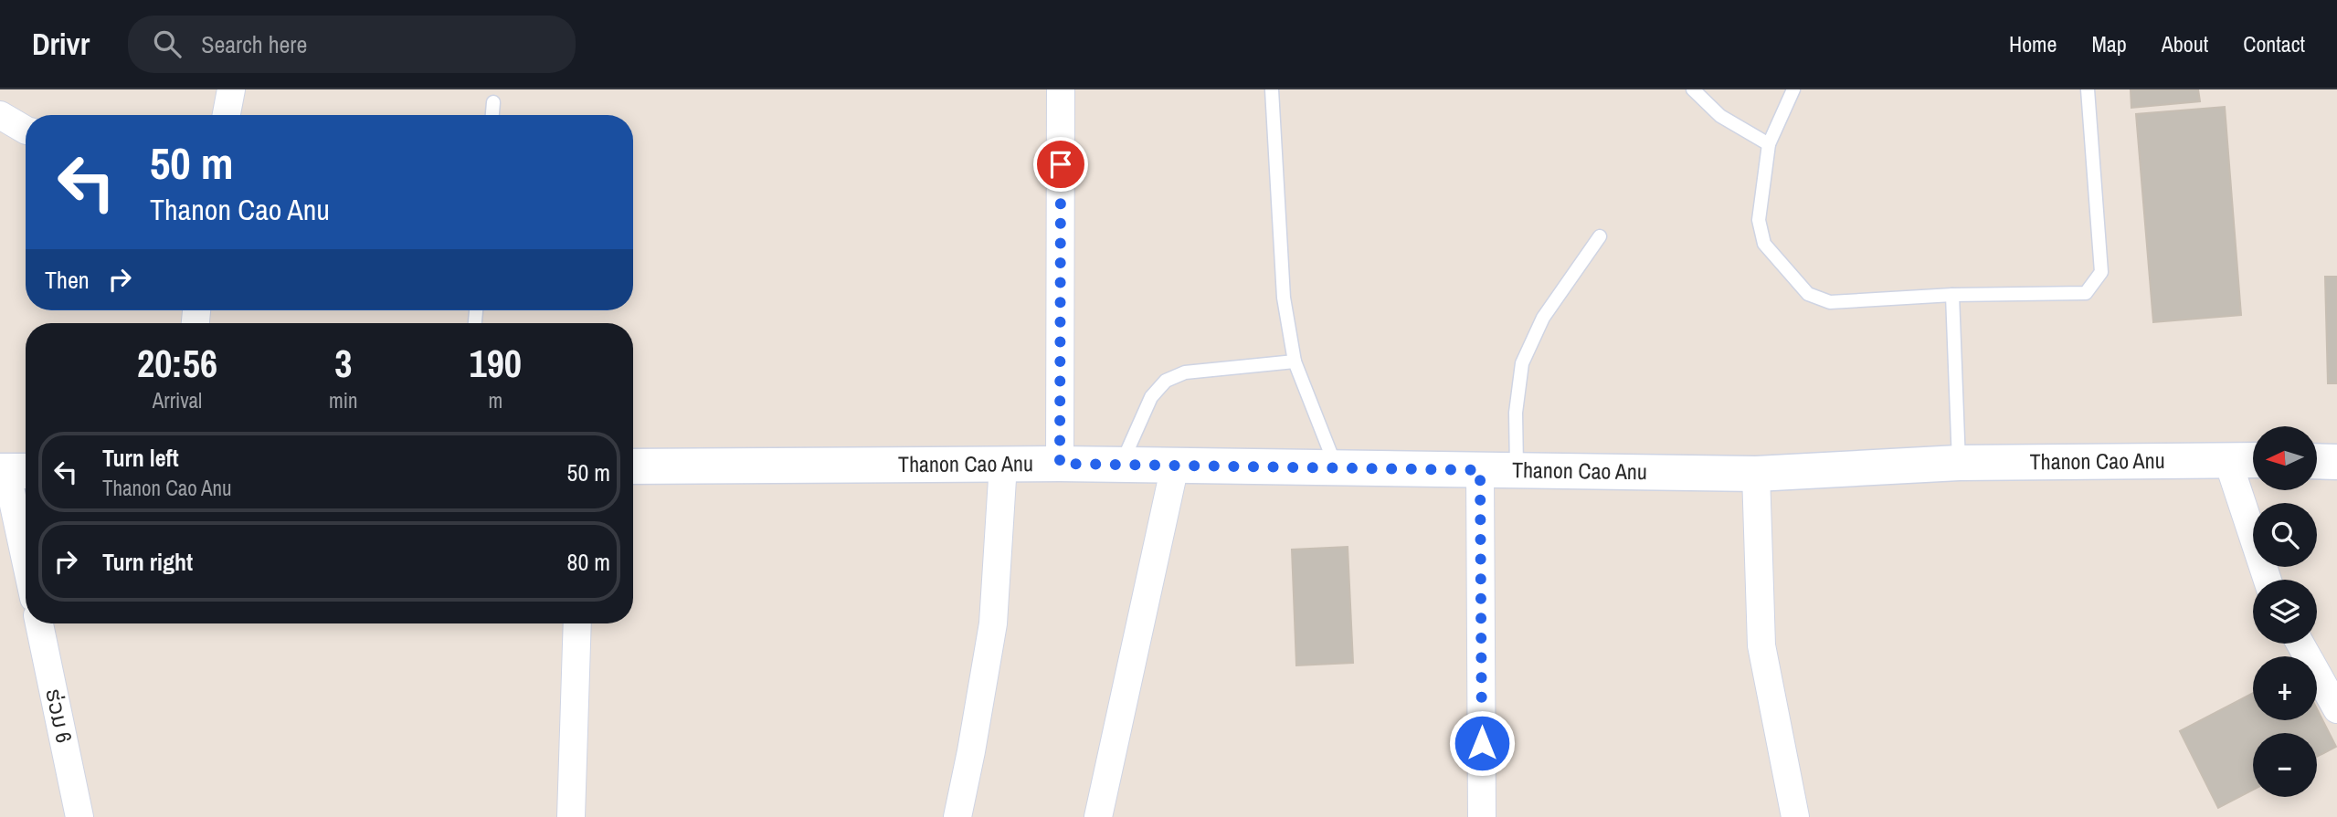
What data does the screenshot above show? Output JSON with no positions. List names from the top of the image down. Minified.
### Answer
{"streets":{"street":["Thanon Cao Anu","ຮ່ວມ 6"]},"north":"left","page":{"header":"Drivr","search":"Search here","nav":["Home","Map","About","Contact"],"turn":["50 m","Thanon Cao Anu"],"then":"Then","eta":["20:56","Arrival","3","min","190","m"],"map_buttons":["+","−"],"list":[{"name":"Turn left","note":"Thanon Cao Anu","value":"50 m"},{"name":"Turn right","value":"80 m"}]}}
